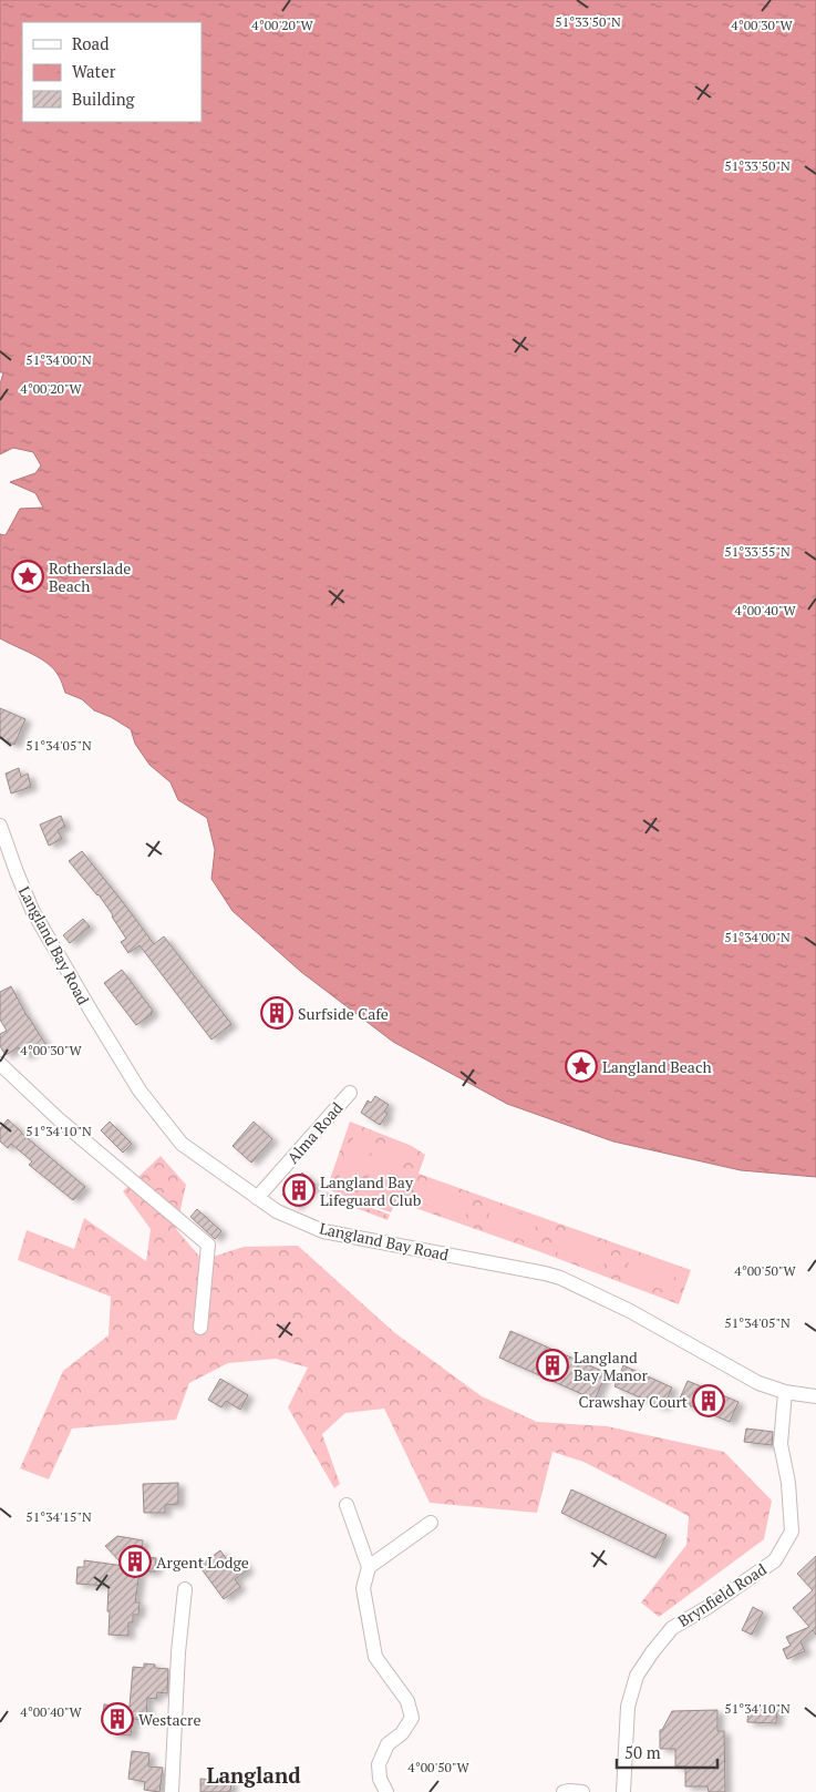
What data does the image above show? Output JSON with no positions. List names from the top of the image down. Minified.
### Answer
{"streets":{"street":["Langland Bay Road","Alma Road","Brynfield Road"]},"crossings":[["Langland Bay Road","Alma Road"],["Langland Bay Road","Brynfield Road"]],"districts":["Langland"],"places":{"place":["Rotherslade Beach","Langland Beach"],"building":["Surfside Cafe","Langland Bay Lifeguard Club","Langland Bay Manor","Crawshay Court","Argent Lodge","Westacre"]},"legend":["Road","Water","Building"],"scale_bar":"50 m","coordinates":["51°33'50\"N","4°00'20\"W","4°00'30\"W","51°34'00\"N","51°33'55\"N","4°00'40\"W","51°34'05\"N","51°34'10\"N","4°00'50\"W","51°34'15\"N"]}
